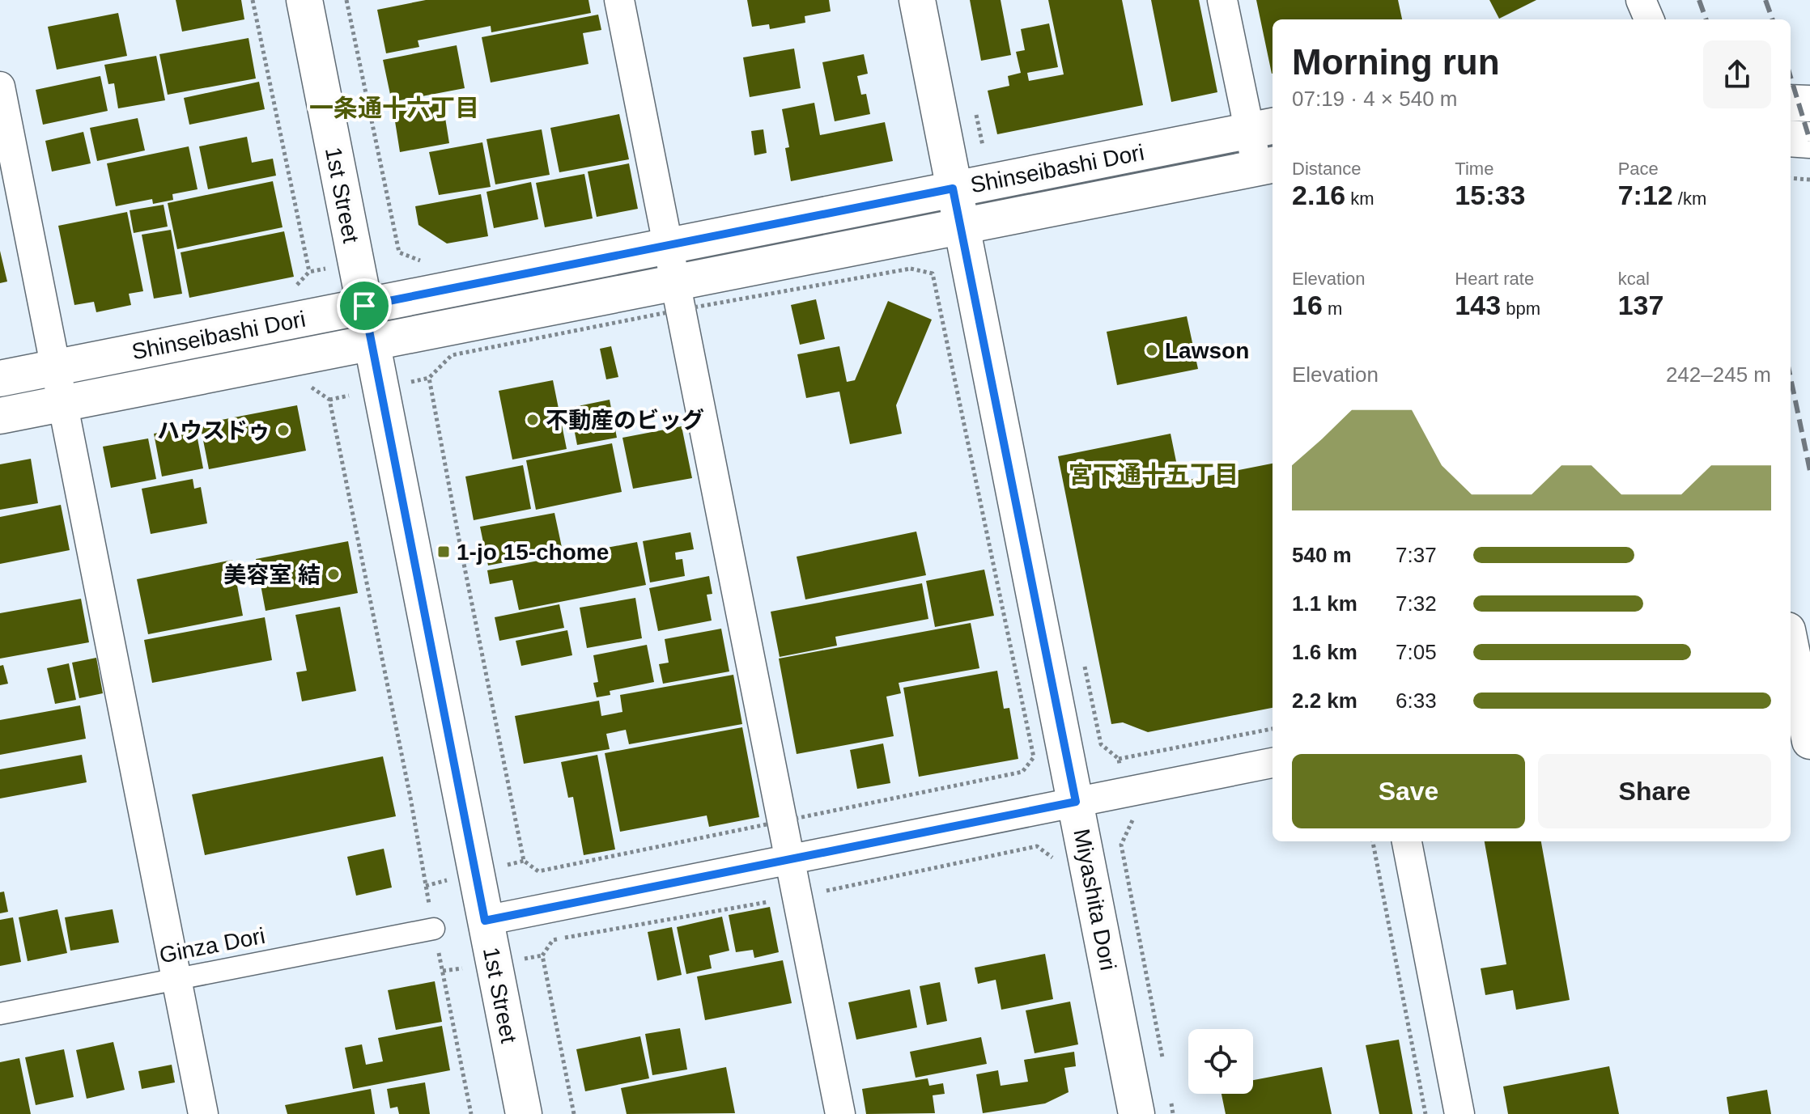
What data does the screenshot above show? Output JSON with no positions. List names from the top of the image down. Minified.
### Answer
{"streets":{"street":["Shinseibashi Dori","1st Street","Miyashita Dori","Ginza Dori"]},"crossings":[["Shinseibashi Dori","1st Street"],["Shinseibashi Dori","Miyashita Dori"]],"districts":["一条通十六丁目","宮下通十五丁目"],"places":{"other":["Lawson","不動産のビッグ","ハウスドゥ","美容室 結"],"transit":["1-jo 15-chome"]},"page":{"heading":["Morning run","07:19 · 4 × 540 m"],"stats":[["Distance","2.16 km"],["Time","15:33"],["Pace","7:12 /km"],["Elevation","16 m"],["Heart rate","143 bpm"],["kcal","137"]],"chart":["Elevation","242–245 m"],"list":[{"name":"540 m","note":"7:37"},{"name":"1.1 km","note":"7:32"},{"name":"1.6 km","note":"7:05"},{"name":"2.2 km","note":"6:33"}],"buttons":["Save","Share"]}}
